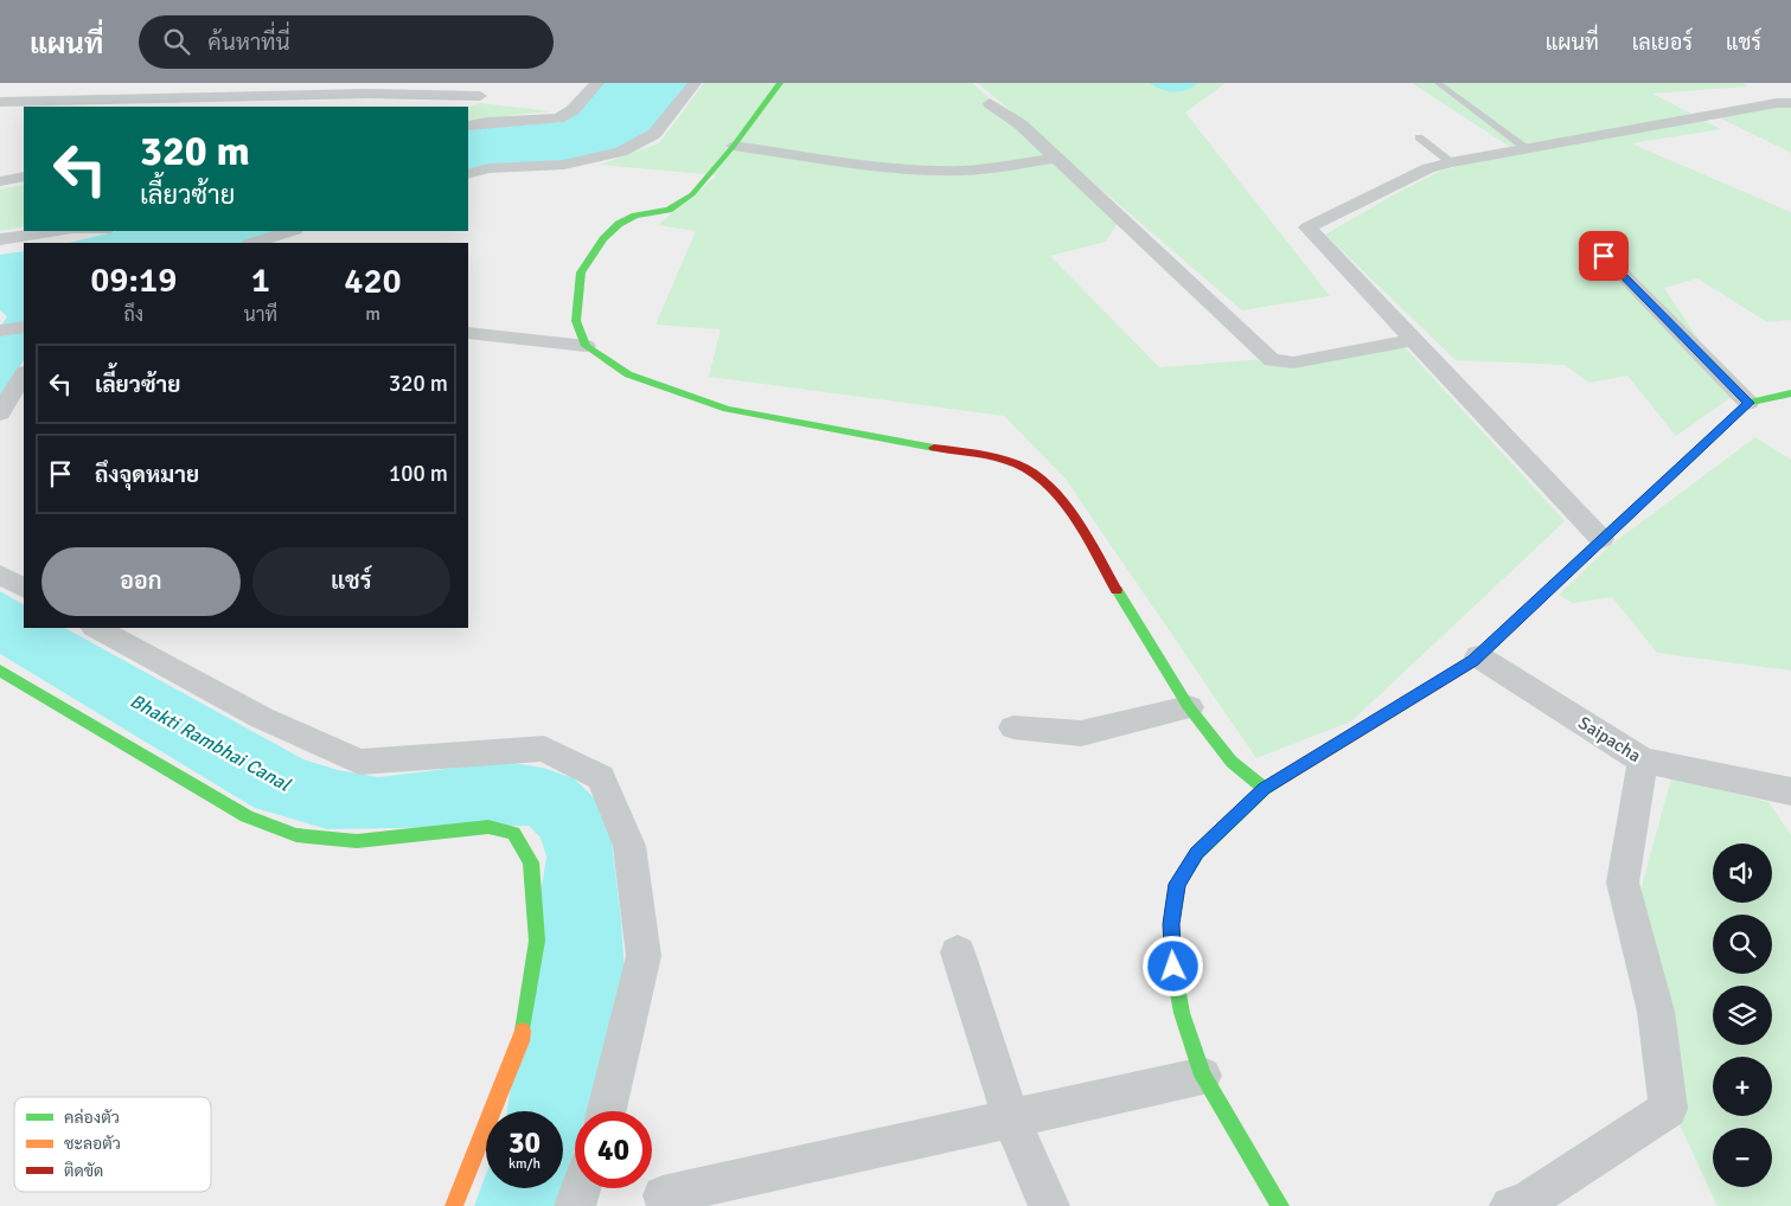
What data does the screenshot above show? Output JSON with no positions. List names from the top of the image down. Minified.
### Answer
{"streets":{"street":["Saipacha"]},"water":["Bhakti Rambhai Canal"],"legend":["คล่องตัว","ชะลอตัว","ติดขัด"],"page":{"header":"แผนที่","search":"ค้นหาที่นี่","nav":["แผนที่","เลเยอร์","แชร์"],"turn":["320 m","เลี้ยวซ้าย"],"eta":["09:19","ถึง","1","นาที","420","m"],"list":[{"name":"เลี้ยวซ้าย","value":"320 m"},{"name":"ถึงจุดหมาย","value":"100 m"}],"buttons":["ออก","แชร์"],"map_buttons":["+","−"],"speed":"30 km/h","limit":"40"}}
